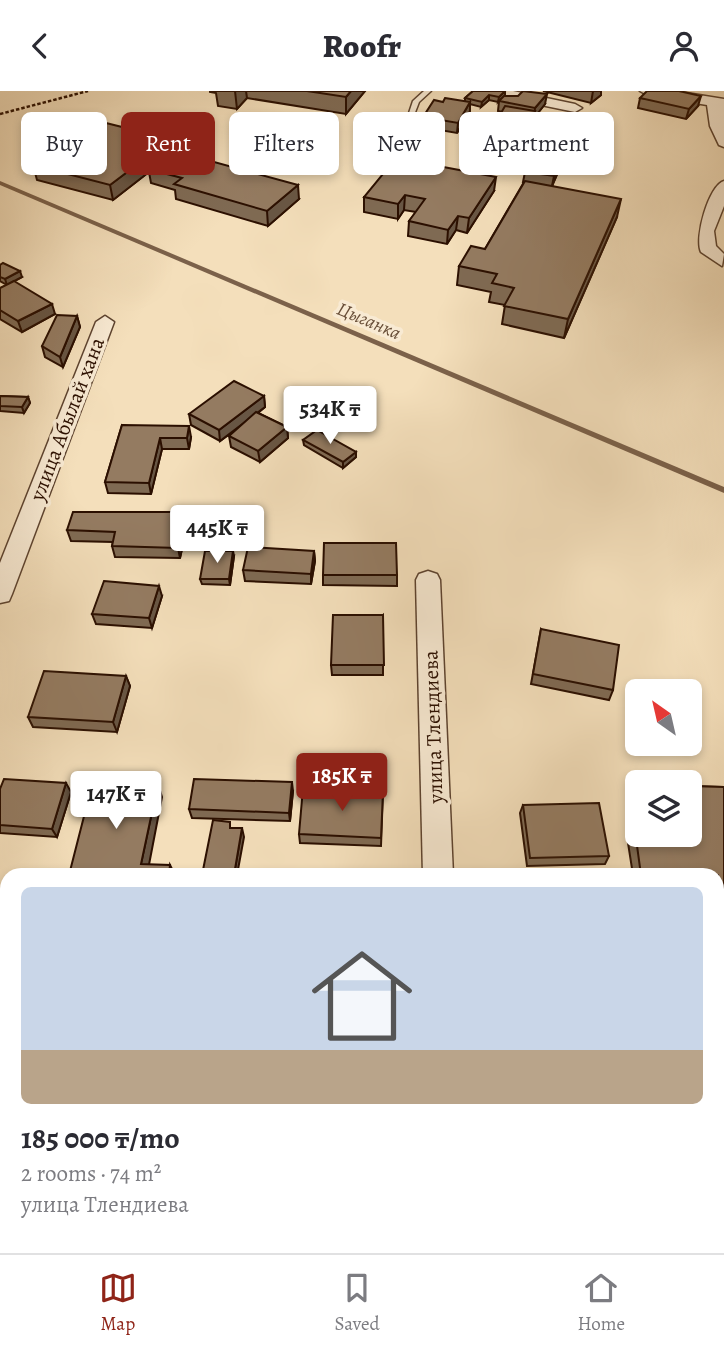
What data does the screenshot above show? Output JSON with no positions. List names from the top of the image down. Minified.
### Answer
{"streets":{"street":["улица Абылай хана","улица Тлендиева"]},"water":["Цыганка"],"north":"top left","page":{"header":"Roofr","chip":["Buy","Rent","Filters","New","Apartment"],"price":["534K ₸","445K ₸","185K ₸","147K ₸"],"list":[{"name":"185 000 ₸/mo","note":"2 rooms · 74 m² · улица Тлендиева"}],"tabs":["Map","Saved","Home"]}}
